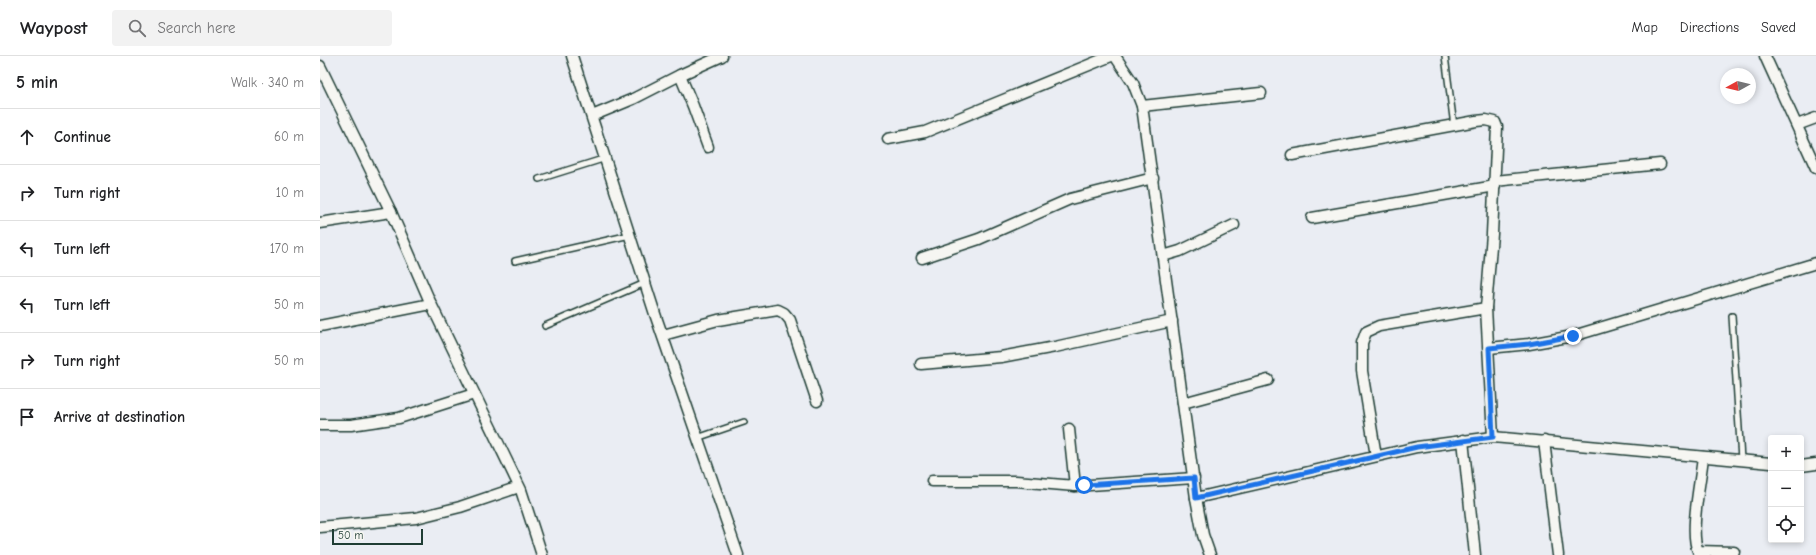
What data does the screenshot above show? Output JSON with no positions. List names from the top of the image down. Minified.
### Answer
{"scale_bar":"50 m","north":"left","page":{"header":"Waypost","search":"Search here","nav":["Map","Directions","Saved"],"heading":["5 min","Walk · 340 m"],"list":[["Continue","60 m"],["Turn right","10 m"],["Turn left","170 m"],["Turn left","50 m"],["Turn right","50 m"],"Arrive at destination"],"map_buttons":["+","−"],"scale":"50 m"}}
